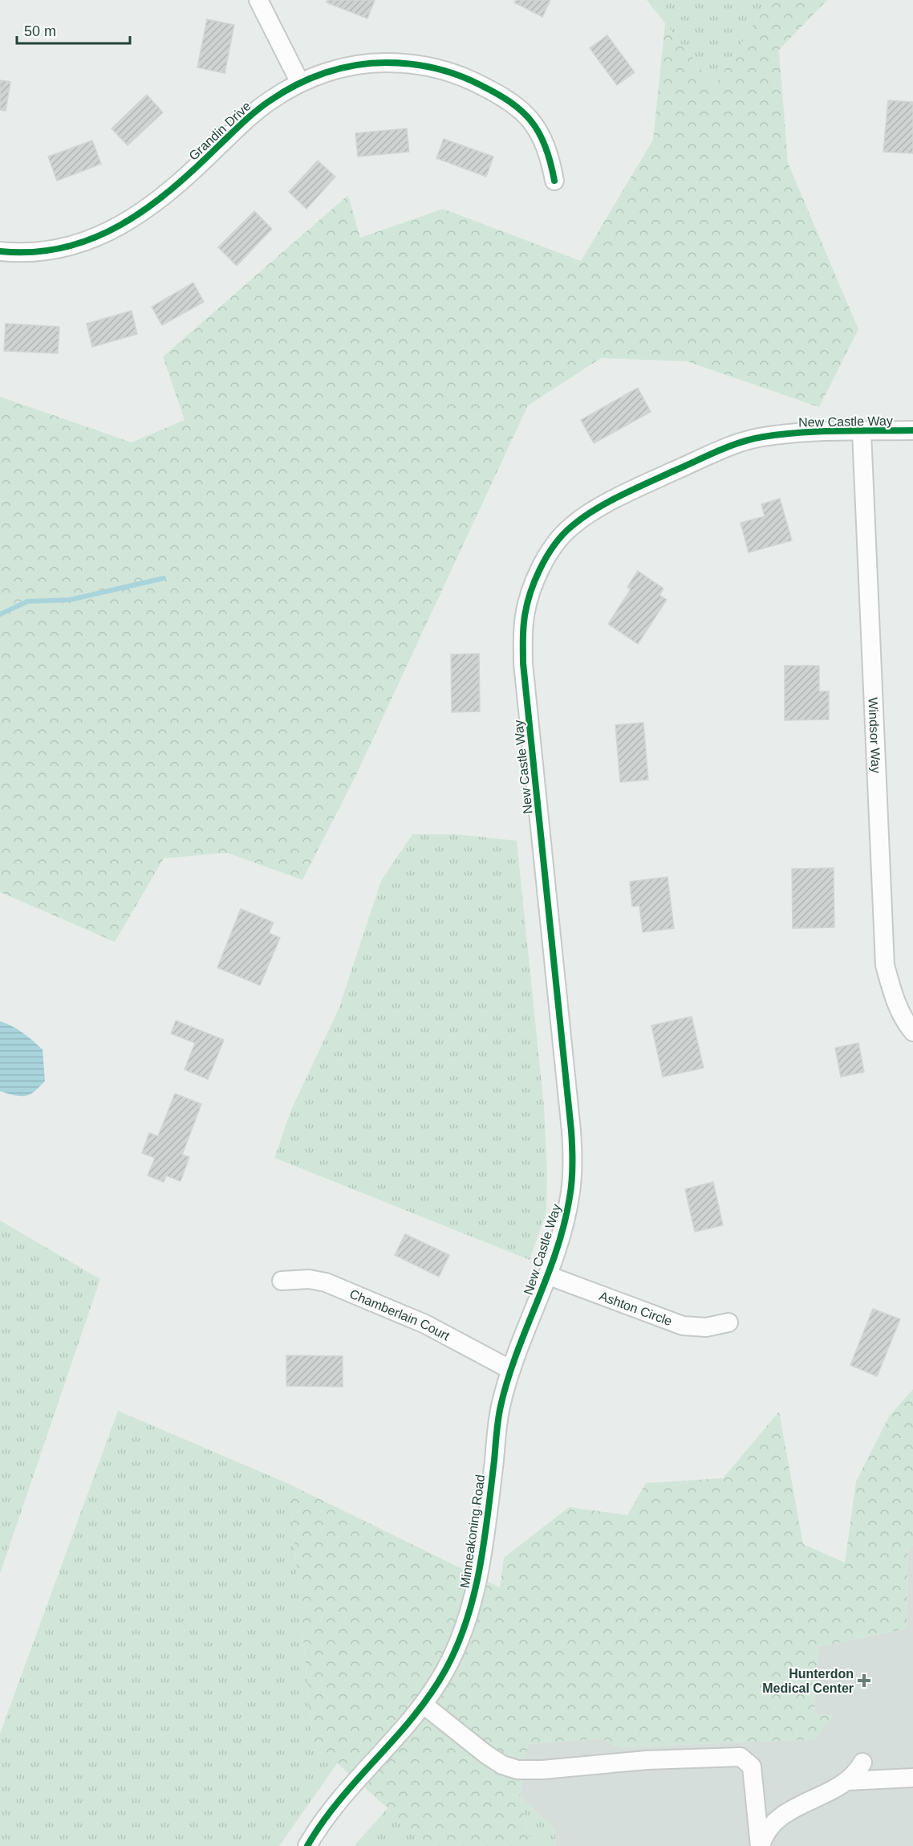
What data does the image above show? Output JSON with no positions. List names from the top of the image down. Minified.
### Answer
{"streets":{"street":["Grandin Drive","New Castle Way","Windsor Way","Ashton Circle","Chamberlain Court","Minneakoning Road"]},"crossings":[["New Castle Way","Windsor Way"],["New Castle Way","Ashton Circle"],["New Castle Way","Chamberlain Court"],["New Castle Way","Minneakoning Road"],["Chamberlain Court","Minneakoning Road"]],"places":{"health":["Hunterdon Medical Center"]},"scale_bar":"50 m"}
